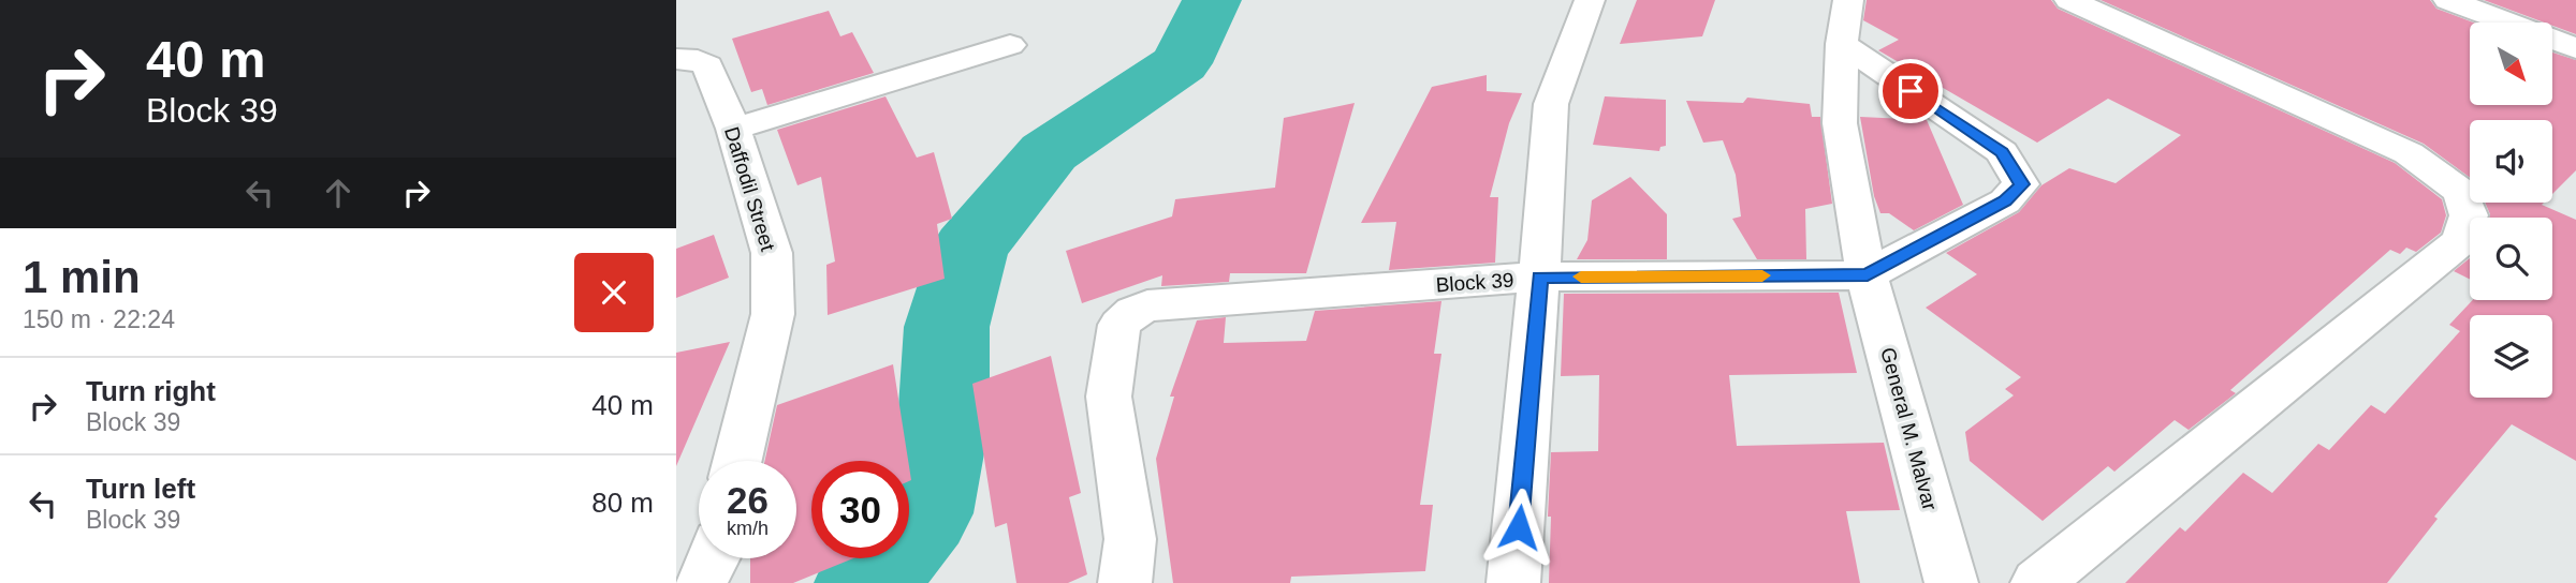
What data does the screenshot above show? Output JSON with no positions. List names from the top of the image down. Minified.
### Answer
{"streets":{"street":["Daffodil Street","Block 39","General M. Malvar"]},"crossings":[["Block 39","General M. Malvar"]],"north":"bottom right","page":{"turn":["40 m","Block 39"],"heading":["1 min","150 m · 22:24"],"list":[{"name":"Turn right","note":"Block 39","value":"40 m"},{"name":"Turn left","note":"Block 39","value":"80 m"}],"speed":"26 km/h","limit":"30"}}
